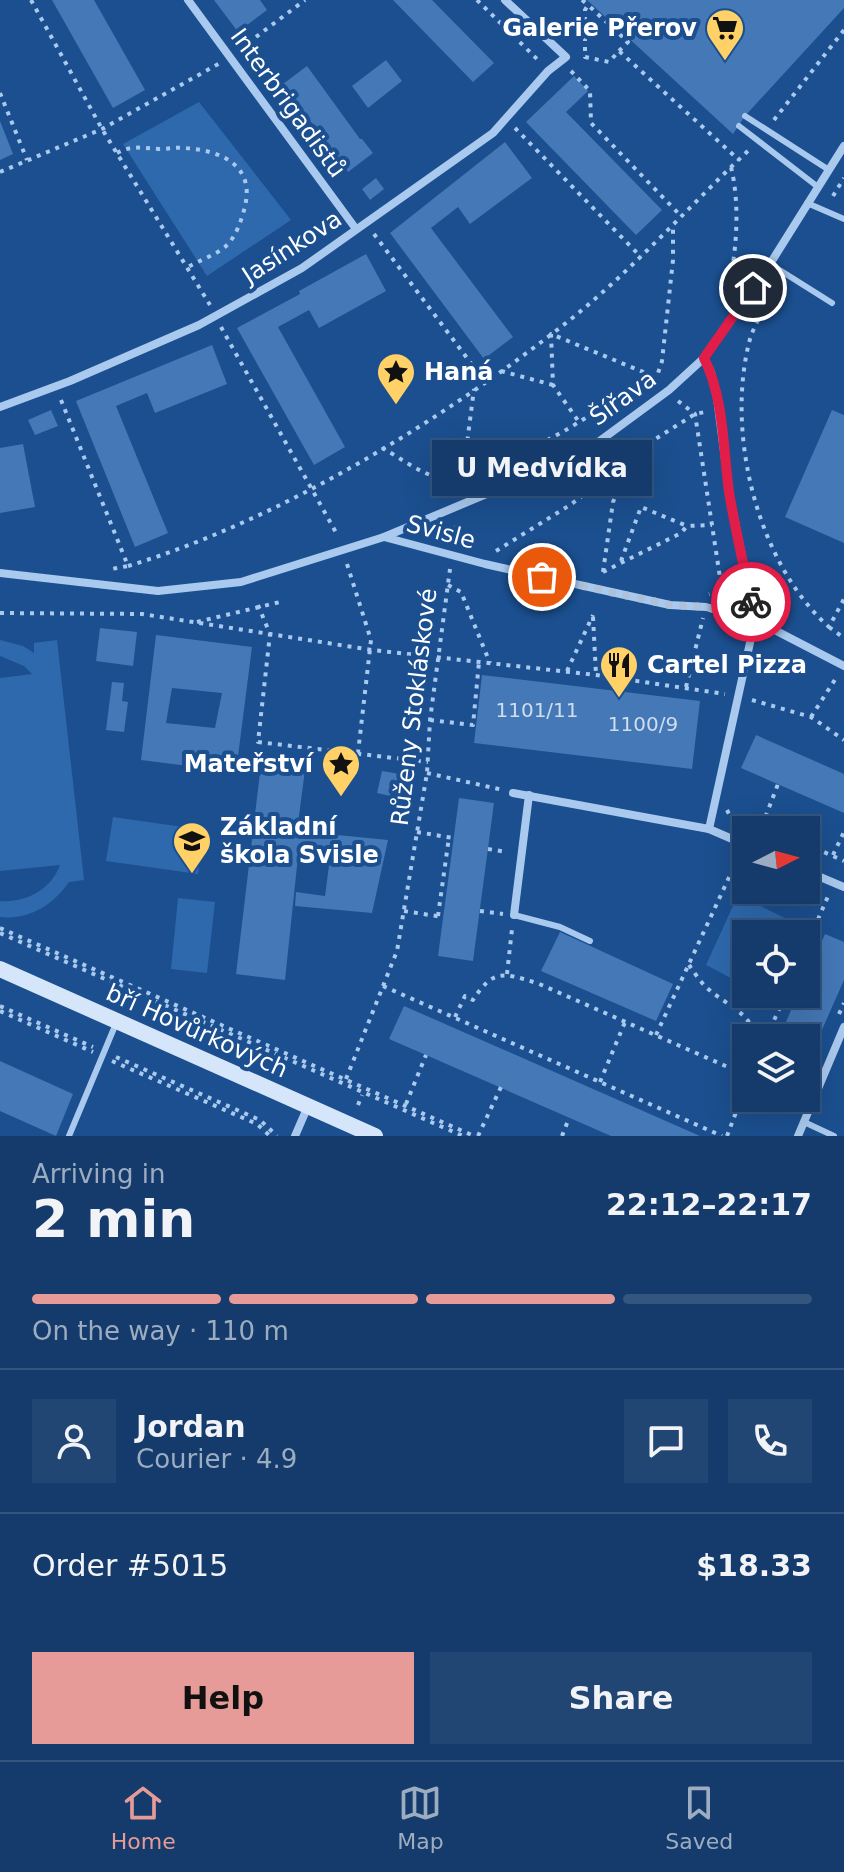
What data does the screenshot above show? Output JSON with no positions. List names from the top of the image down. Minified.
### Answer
{"streets":{"main road":["bří Hovůrkových"],"street":["Interbrigadistů","Jasínkova","Šířava","Svisle"],"path":["Růženy Stokláskové"]},"crossings":[["Interbrigadistů","Jasínkova"],["Šířava","Svisle"]],"places":{"supermarket":["Galerie Přerov"],"place":["Haná","Mateřství"],"other":["U Medvídka"],"restaurant":["Cartel Pizza"],"school or university":["Základní škola Svisle"]},"house_numbers":["1101/11","1100/9"],"north":"right","page":{"bubble":"U Medvídka","heading":["2 min","Arriving in","22:12–22:17"],"panel":["Jordan","Courier · 4.9","Order #5015","$18.33"],"bar":"On the way · 110 m","buttons":["Help","Share"],"tabs":["Home","Map","Saved"]}}
